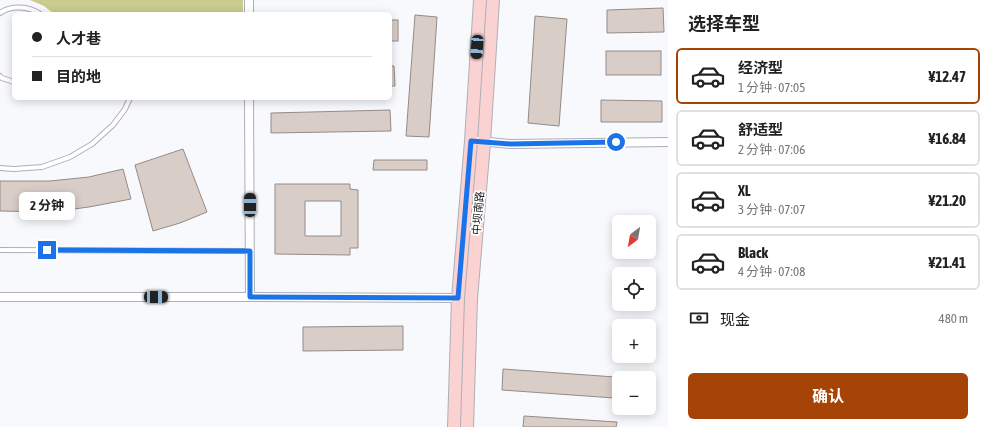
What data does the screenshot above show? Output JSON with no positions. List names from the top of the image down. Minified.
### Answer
{"streets":{"main road":["中坝南路"]},"north":"bottom left","page":{"heading":"选择车型","banner":["人才巷","目的地"],"list":[{"name":"经济型","note":"1 分钟 · 07:05","value":"¥12.47"},{"name":"舒适型","note":"2 分钟 · 07:06","value":"¥16.84"},{"name":"XL","note":"3 分钟 · 07:07","value":"¥21.20"},{"name":"Black","note":"4 分钟 · 07:08","value":"¥21.41"}],"bubble":"2 分钟","map_buttons":["+","−"],"pay":["现金","480 m"],"buttons":"确认"}}
